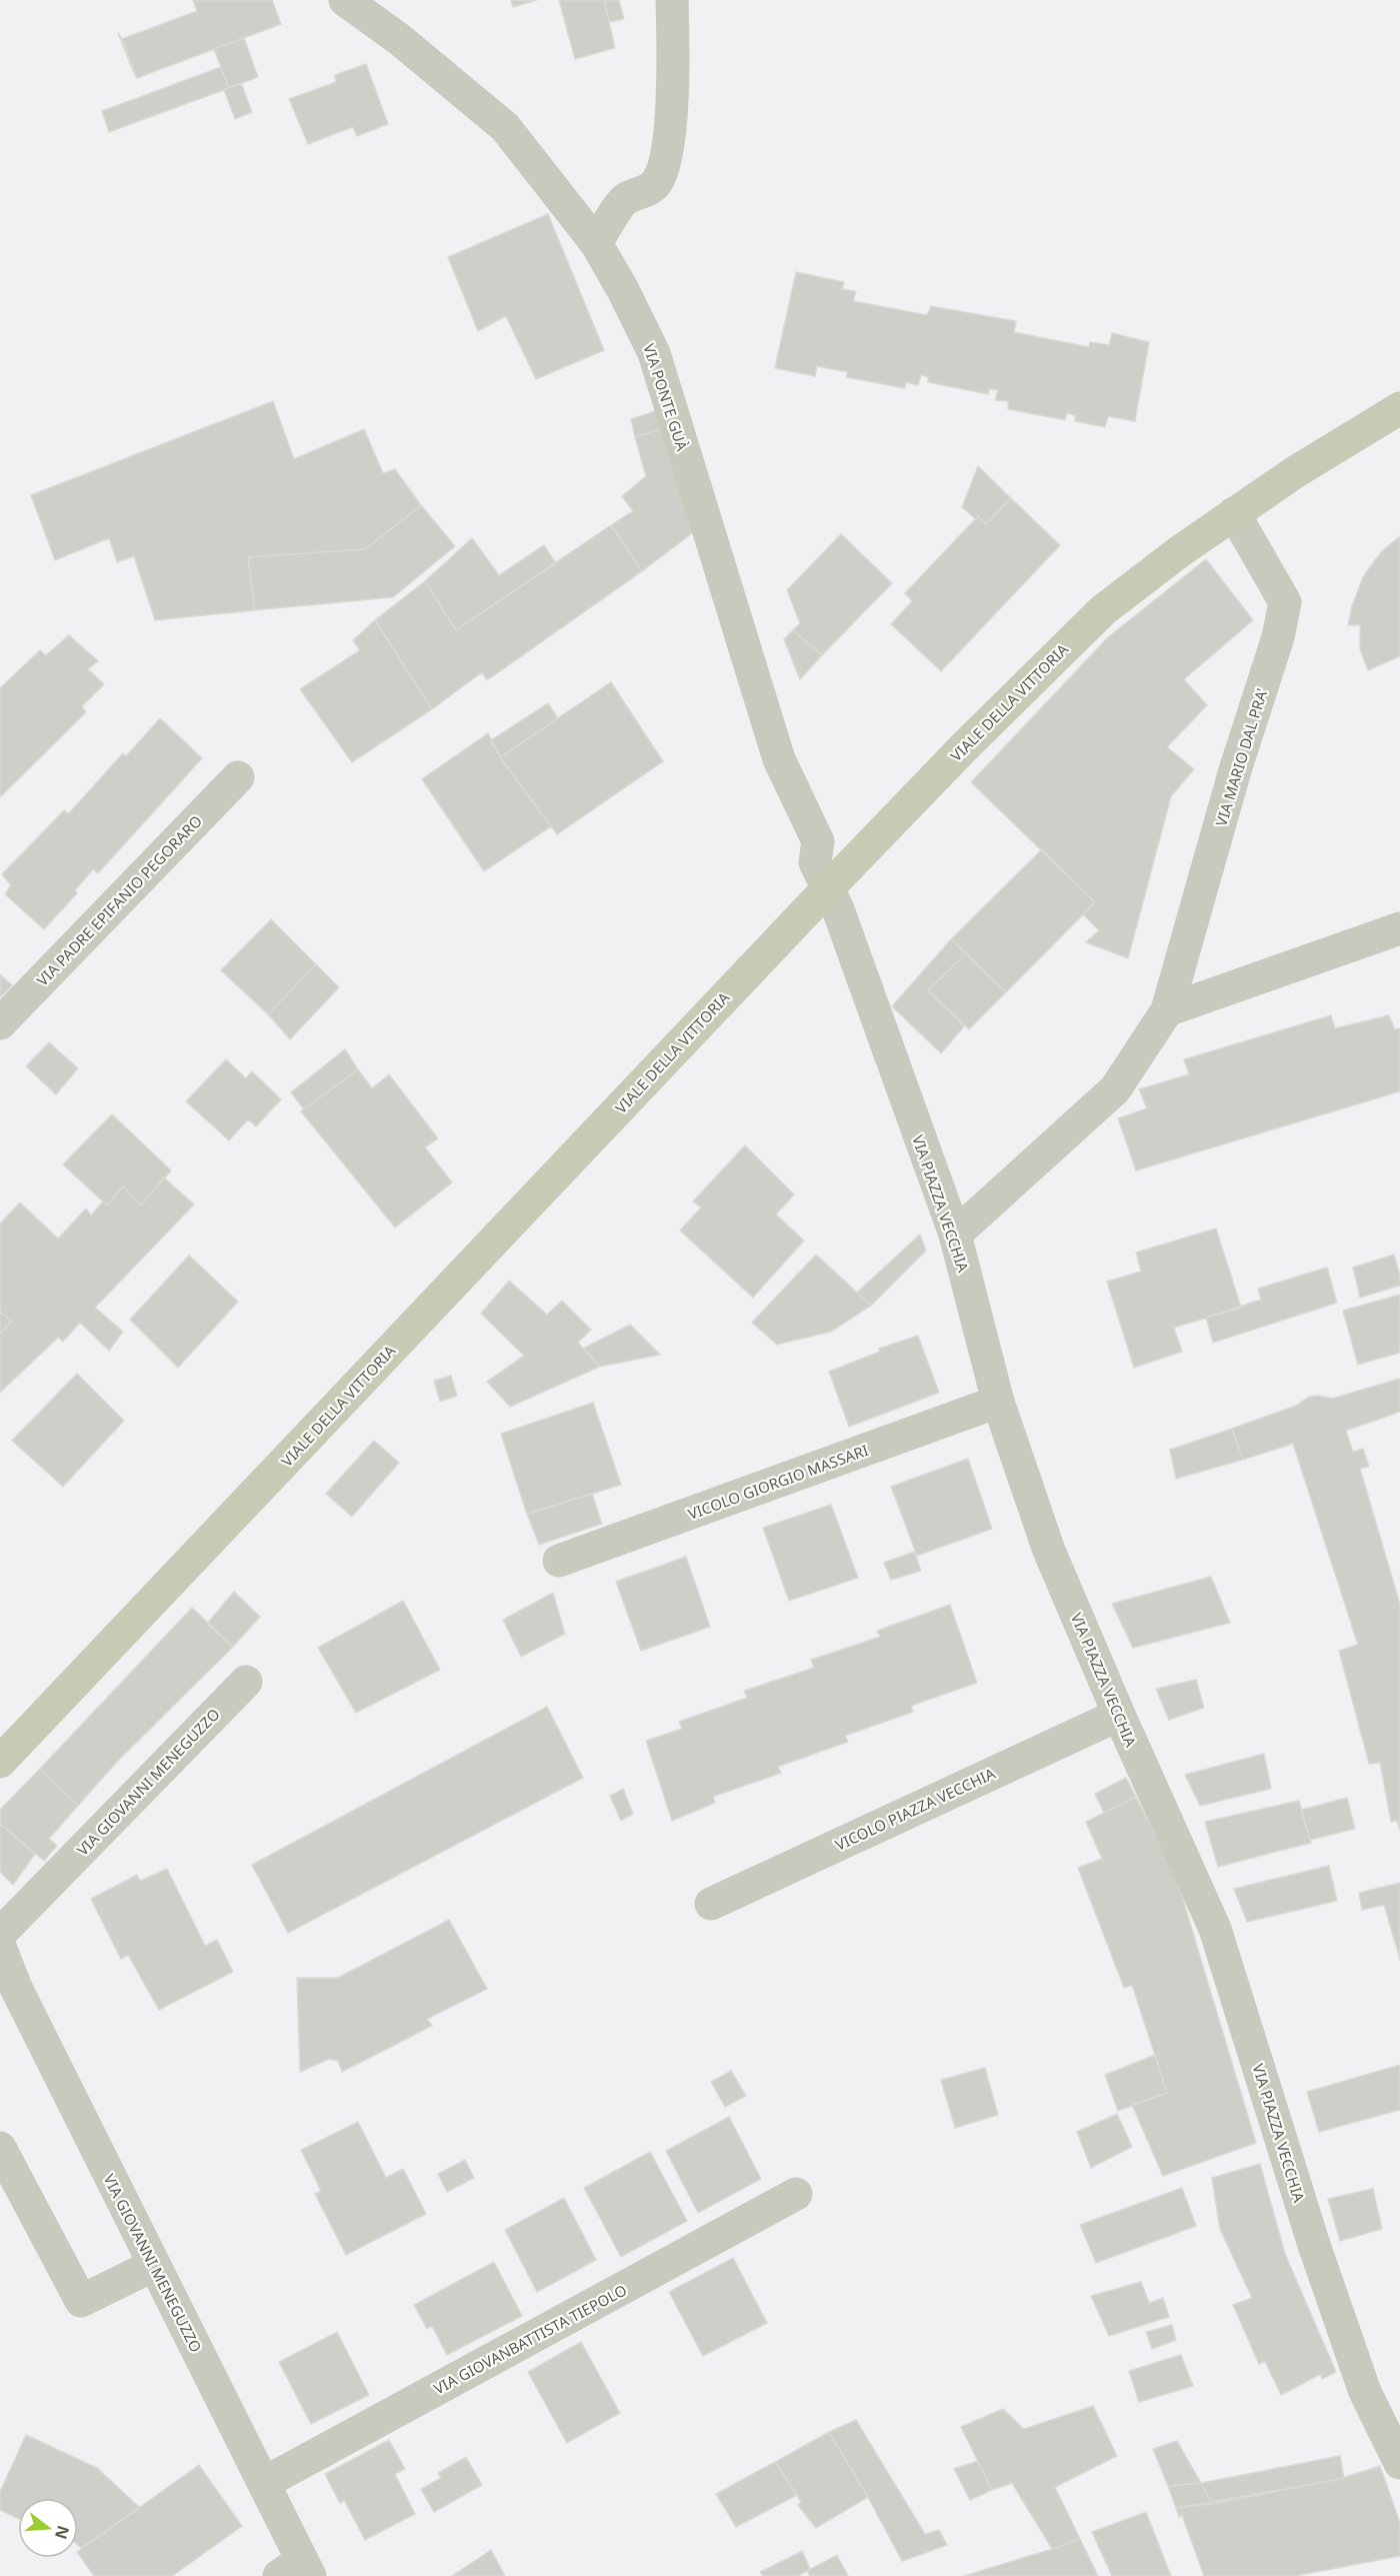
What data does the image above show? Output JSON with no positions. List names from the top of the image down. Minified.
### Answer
{"streets":{"main road":["VIALE DELLA VITTORIA"],"street":["VIA PONTE GUÀ","VIA MARIO DAL PRA'","VIA PADRE EPIFANIO PEGORARO","VIA PIAZZA VECCHIA","VICOLO GIORGIO MASSARI","VIA GIOVANNI MENEGUZZO","VICOLO PIAZZA VECCHIA","VIA GIOVANBATTISTA TIEPOLO"]},"crossings":[["VIA PONTE GUÀ","VIALE DELLA VITTORIA"],["VIA PONTE GUÀ","VIA PIAZZA VECCHIA"],["VIALE DELLA VITTORIA","VIA MARIO DAL PRA'"],["VIALE DELLA VITTORIA","VIA PIAZZA VECCHIA"],["VIA MARIO DAL PRA'","VIA PIAZZA VECCHIA"],["VIA PIAZZA VECCHIA","VICOLO GIORGIO MASSARI"],["VIA PIAZZA VECCHIA","VICOLO PIAZZA VECCHIA"],["VIA GIOVANNI MENEGUZZO","VIA GIOVANBATTISTA TIEPOLO"]],"north":"right"}
